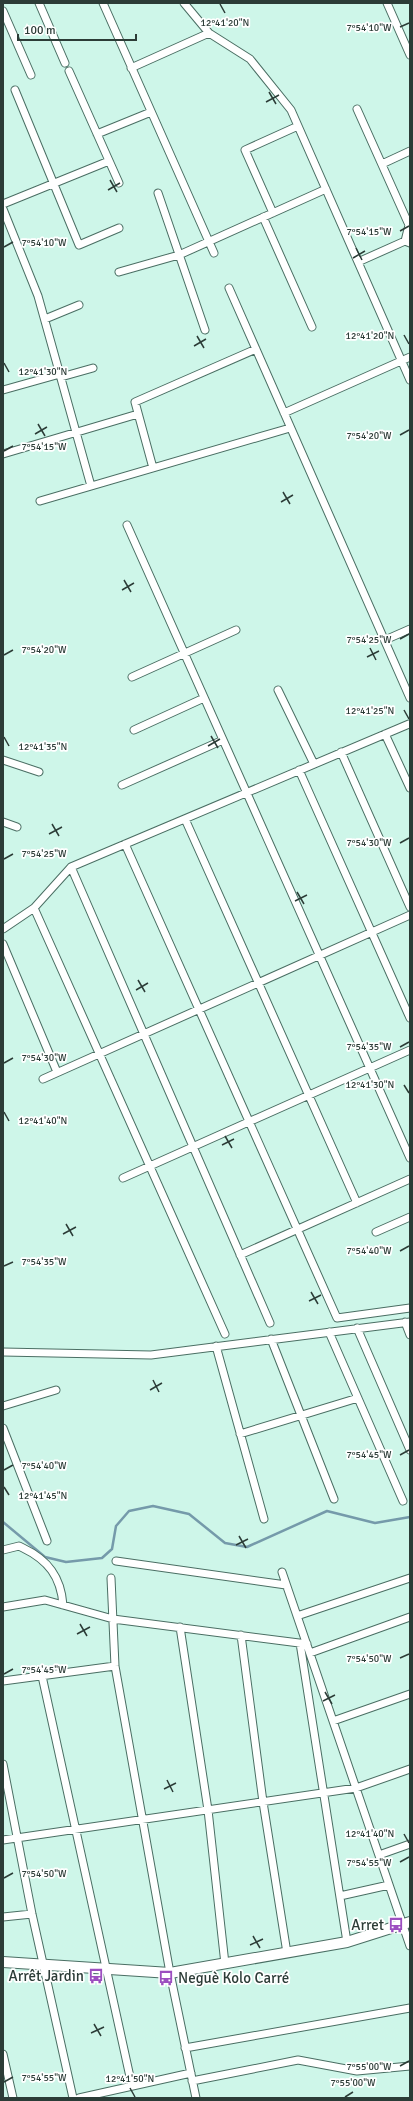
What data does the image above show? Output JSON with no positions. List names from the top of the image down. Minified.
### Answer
{"places":{"bus stop":["Arret","Arrêt Jardin","Neguè Kolo Carré"]},"scale_bar":"100 m","coordinates":["12°41'20\"N","7°54'10\"W","7°54'15\"W","12°41'30\"N","7°54'20\"W","7°54'25\"W","12°41'25\"N","12°41'35\"N","7°54'30\"W","7°54'35\"W","12°41'40\"N","7°54'40\"W","7°54'45\"W","12°41'45\"N","7°54'50\"W","7°54'55\"W","7°55'00\"W","12°41'50\"N"]}
